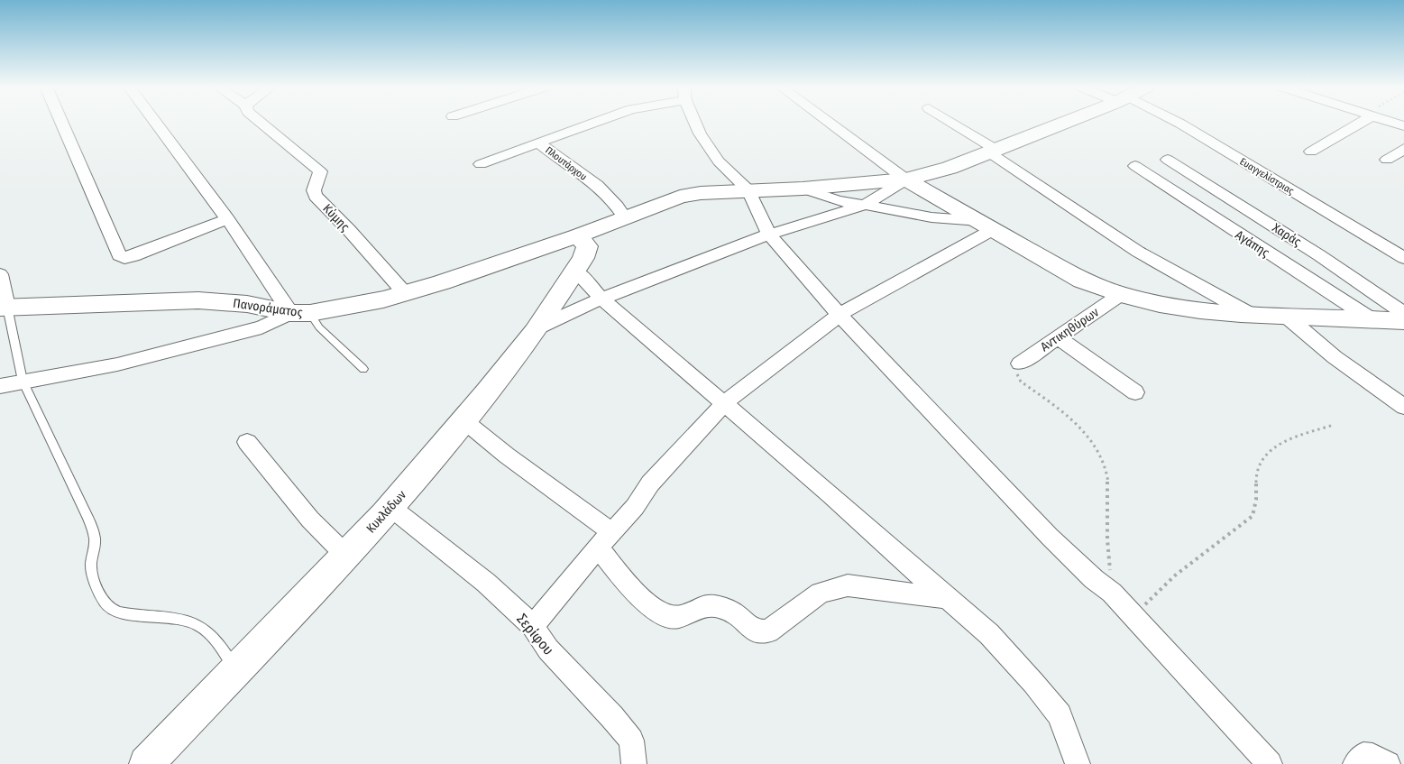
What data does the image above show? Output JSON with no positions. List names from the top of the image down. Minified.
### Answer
{"streets":{"street":["Πλουτάρχου","Ευαγγελίστριας","Κύμης","Χαράς","Αγάπης","Πανοράματος","Αντικηθύρων","Κυκλάδων","Σερίφου"]},"crossings":[["Πλουτάρχου","Πανοράματος"],["Κύμης","Πανοράματος"],["Πανοράματος","Κυκλάδων"],["Κυκλάδων","Σερίφου"]]}
